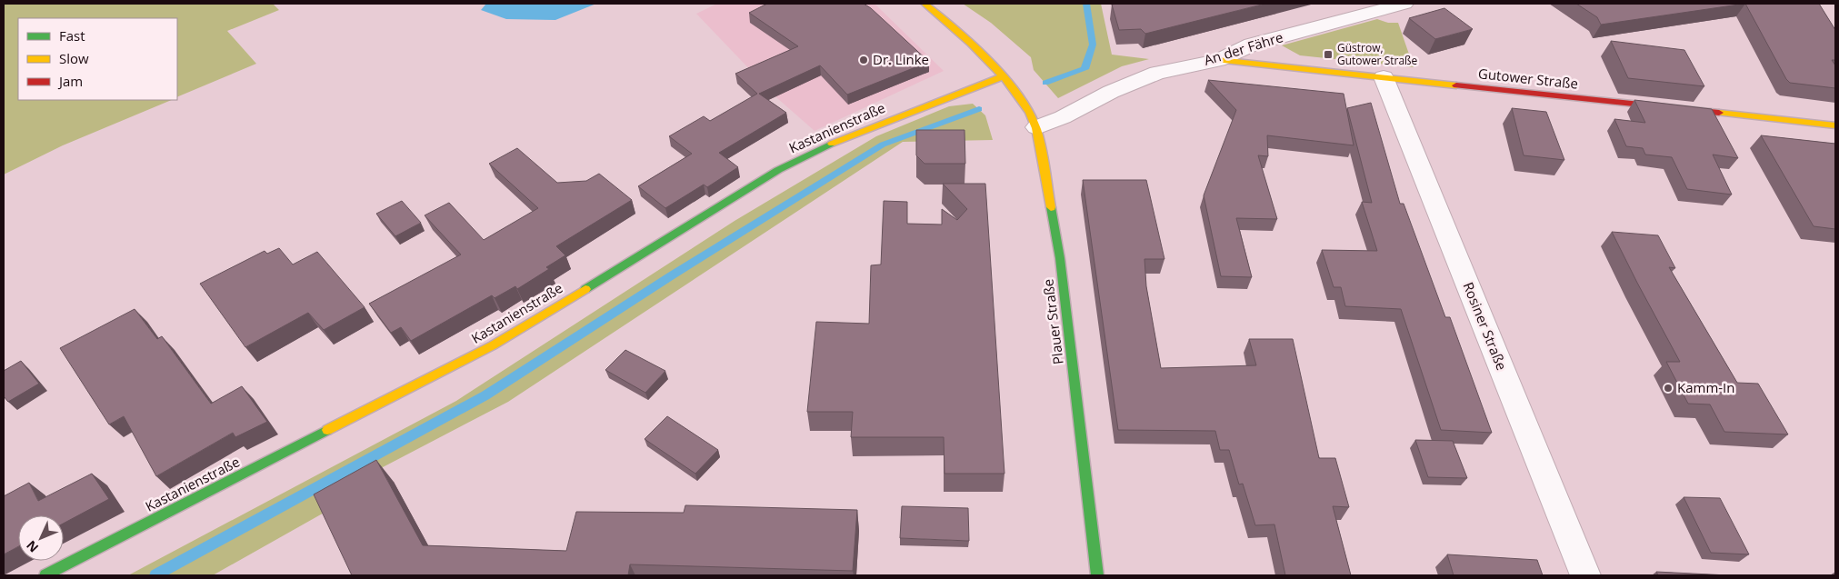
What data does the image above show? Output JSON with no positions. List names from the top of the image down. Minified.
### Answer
{"streets":{"street":["An der Fähre","Gutower Straße","Kastanienstraße","Plauer Straße","Rosiner Straße"]},"crossings":[["An der Fähre","Gutower Straße"],["An der Fähre","Plauer Straße"],["Gutower Straße","Rosiner Straße"],["Kastanienstraße","Plauer Straße"]],"places":{"transit":["Güstrow, Gutower Straße"],"other":["Dr. Linke","Kamm-In"]},"legend":["Fast","Slow","Jam"],"north":"bottom left"}
